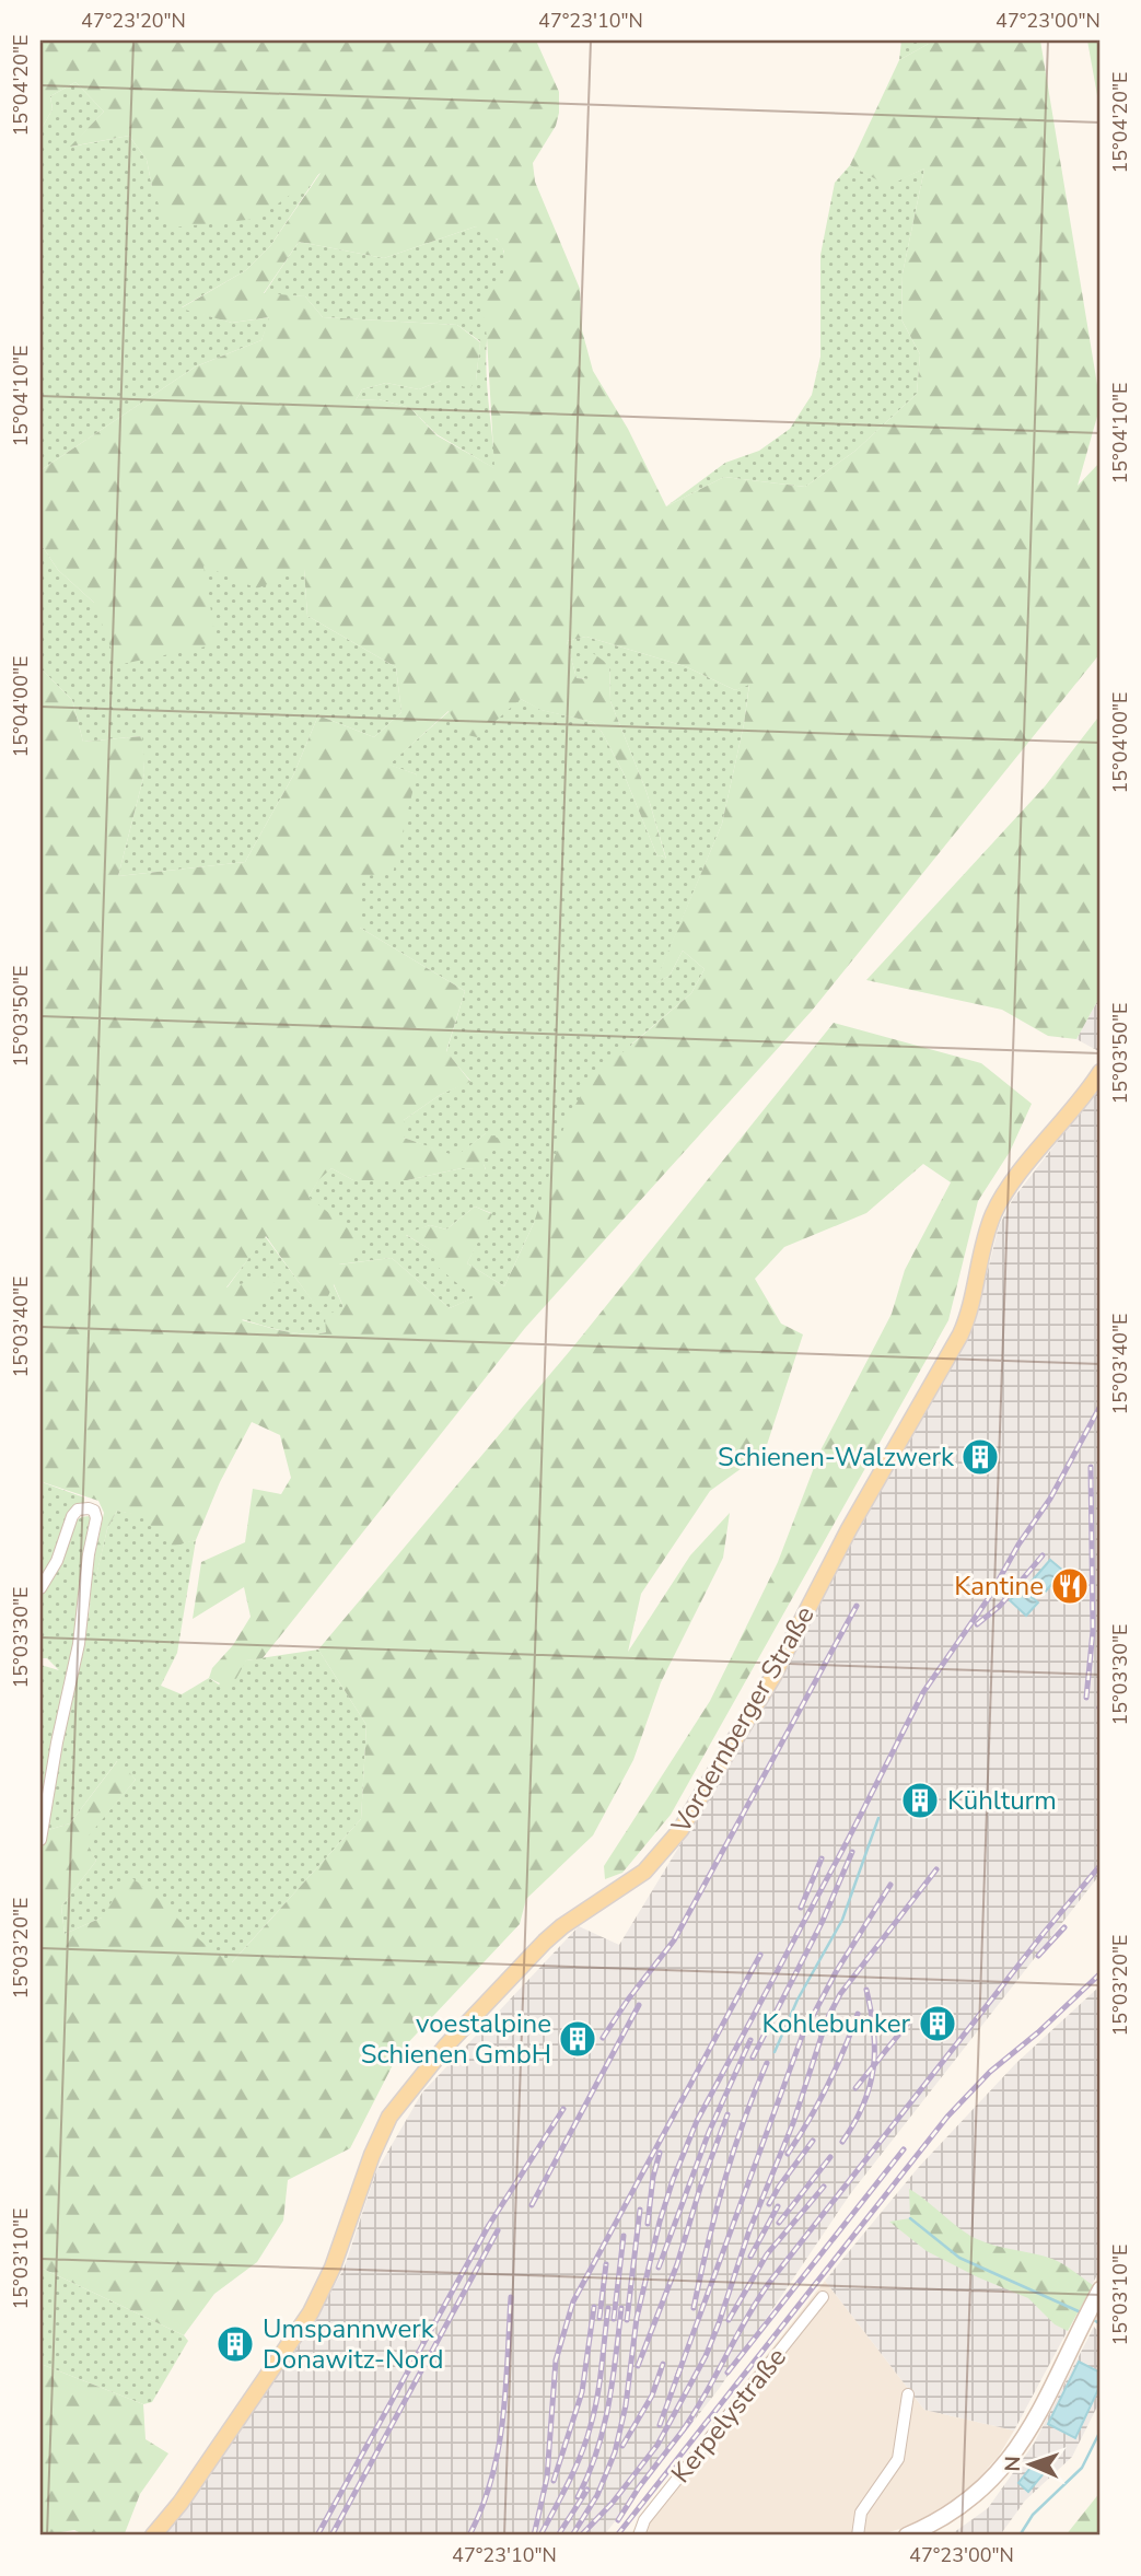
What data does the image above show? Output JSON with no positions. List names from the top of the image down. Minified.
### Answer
{"streets":{"main road":["Vordernberger Straße"],"street":["Kerpelystraße"]},"places":{"building":["Schienen-Walzwerk","Kühlturm","Kohlebunker","voestalpine Schienen GmbH","Umspannwerk Donawitz-Nord"],"restaurant":["Kantine"]},"north":"left","coordinates":["47°23'20\"N","47°23'10\"N","47°23'00\"N","15°04'20\"E","15°04'10\"E","15°04'00\"E","15°03'50\"E","15°03'40\"E","15°03'30\"E","15°03'20\"E","15°03'10\"E"]}
